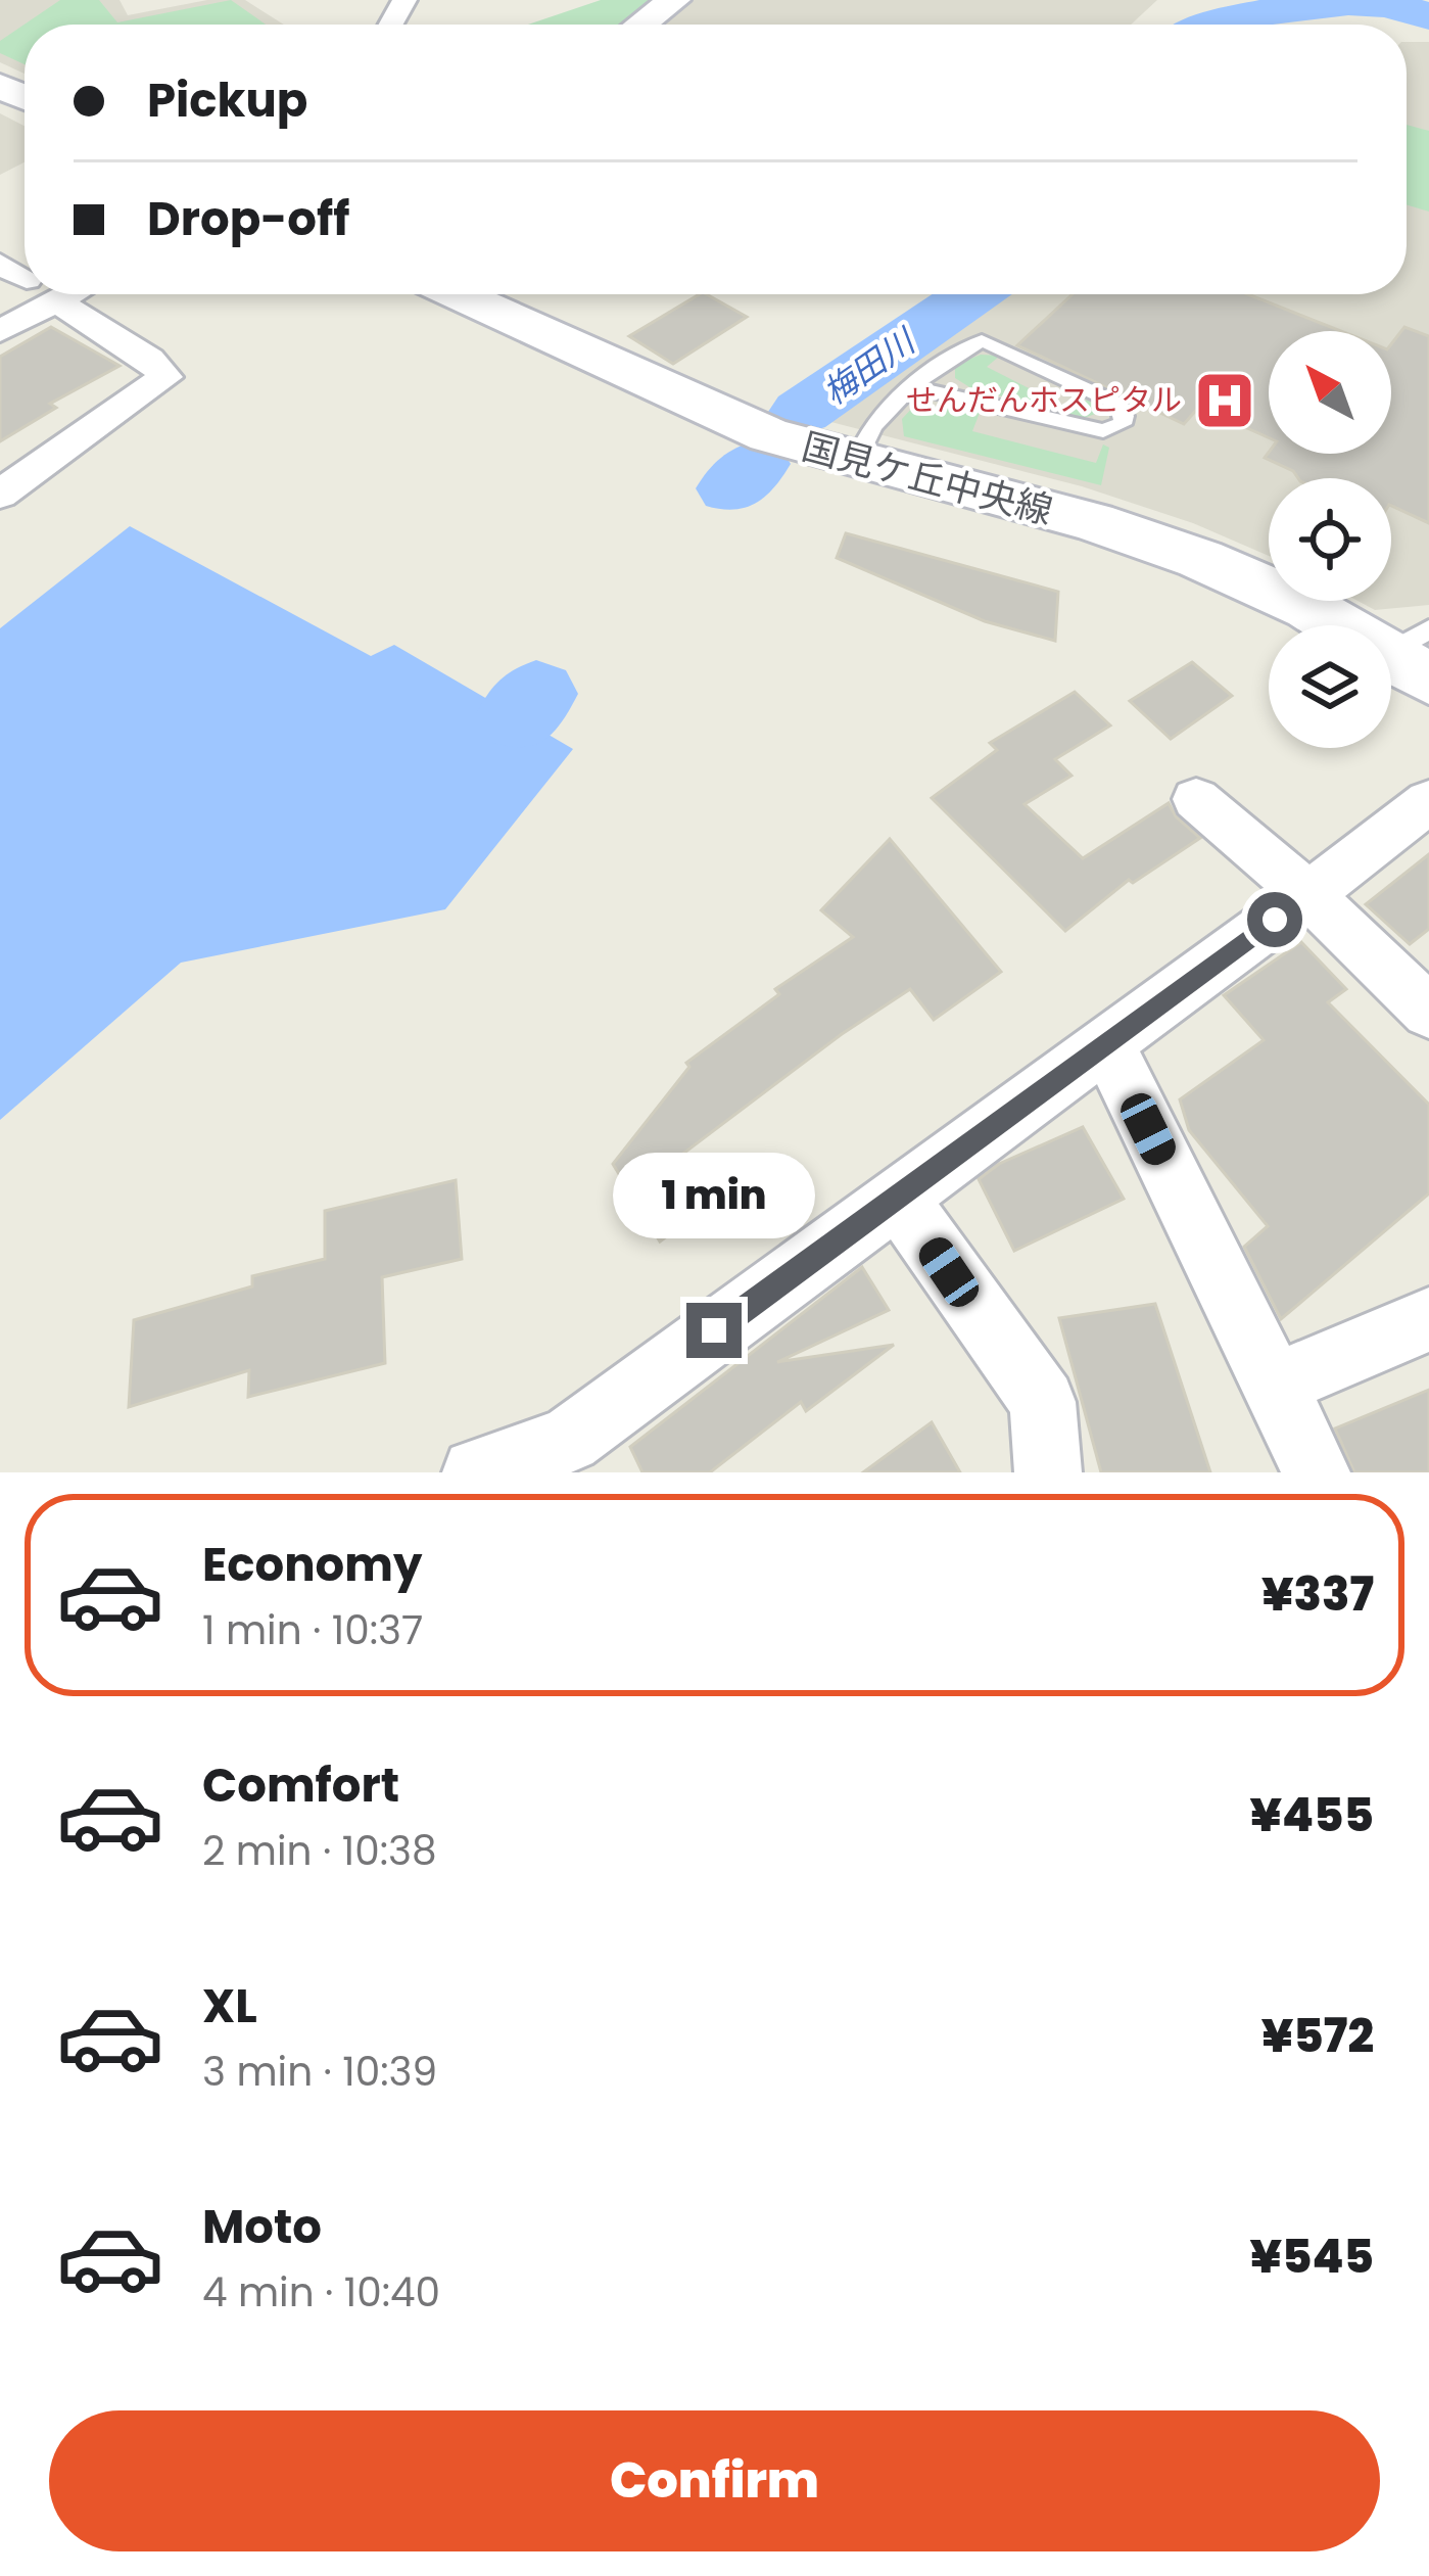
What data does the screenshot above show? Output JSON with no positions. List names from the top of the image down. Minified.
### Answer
{"streets":{"street":["国見ケ丘中央線"]},"water":["梅田川"],"places":{"hospital":["せんだんホスピタル"]},"north":"top left","page":{"banner":["Pickup","Drop-off"],"bubble":"1 min","list":[{"name":"Economy","note":"1 min · 10:37","value":"¥337"},{"name":"Comfort","note":"2 min · 10:38","value":"¥455"},{"name":"XL","note":"3 min · 10:39","value":"¥572"},{"name":"Moto","note":"4 min · 10:40","value":"¥545"}],"buttons":"Confirm"}}
